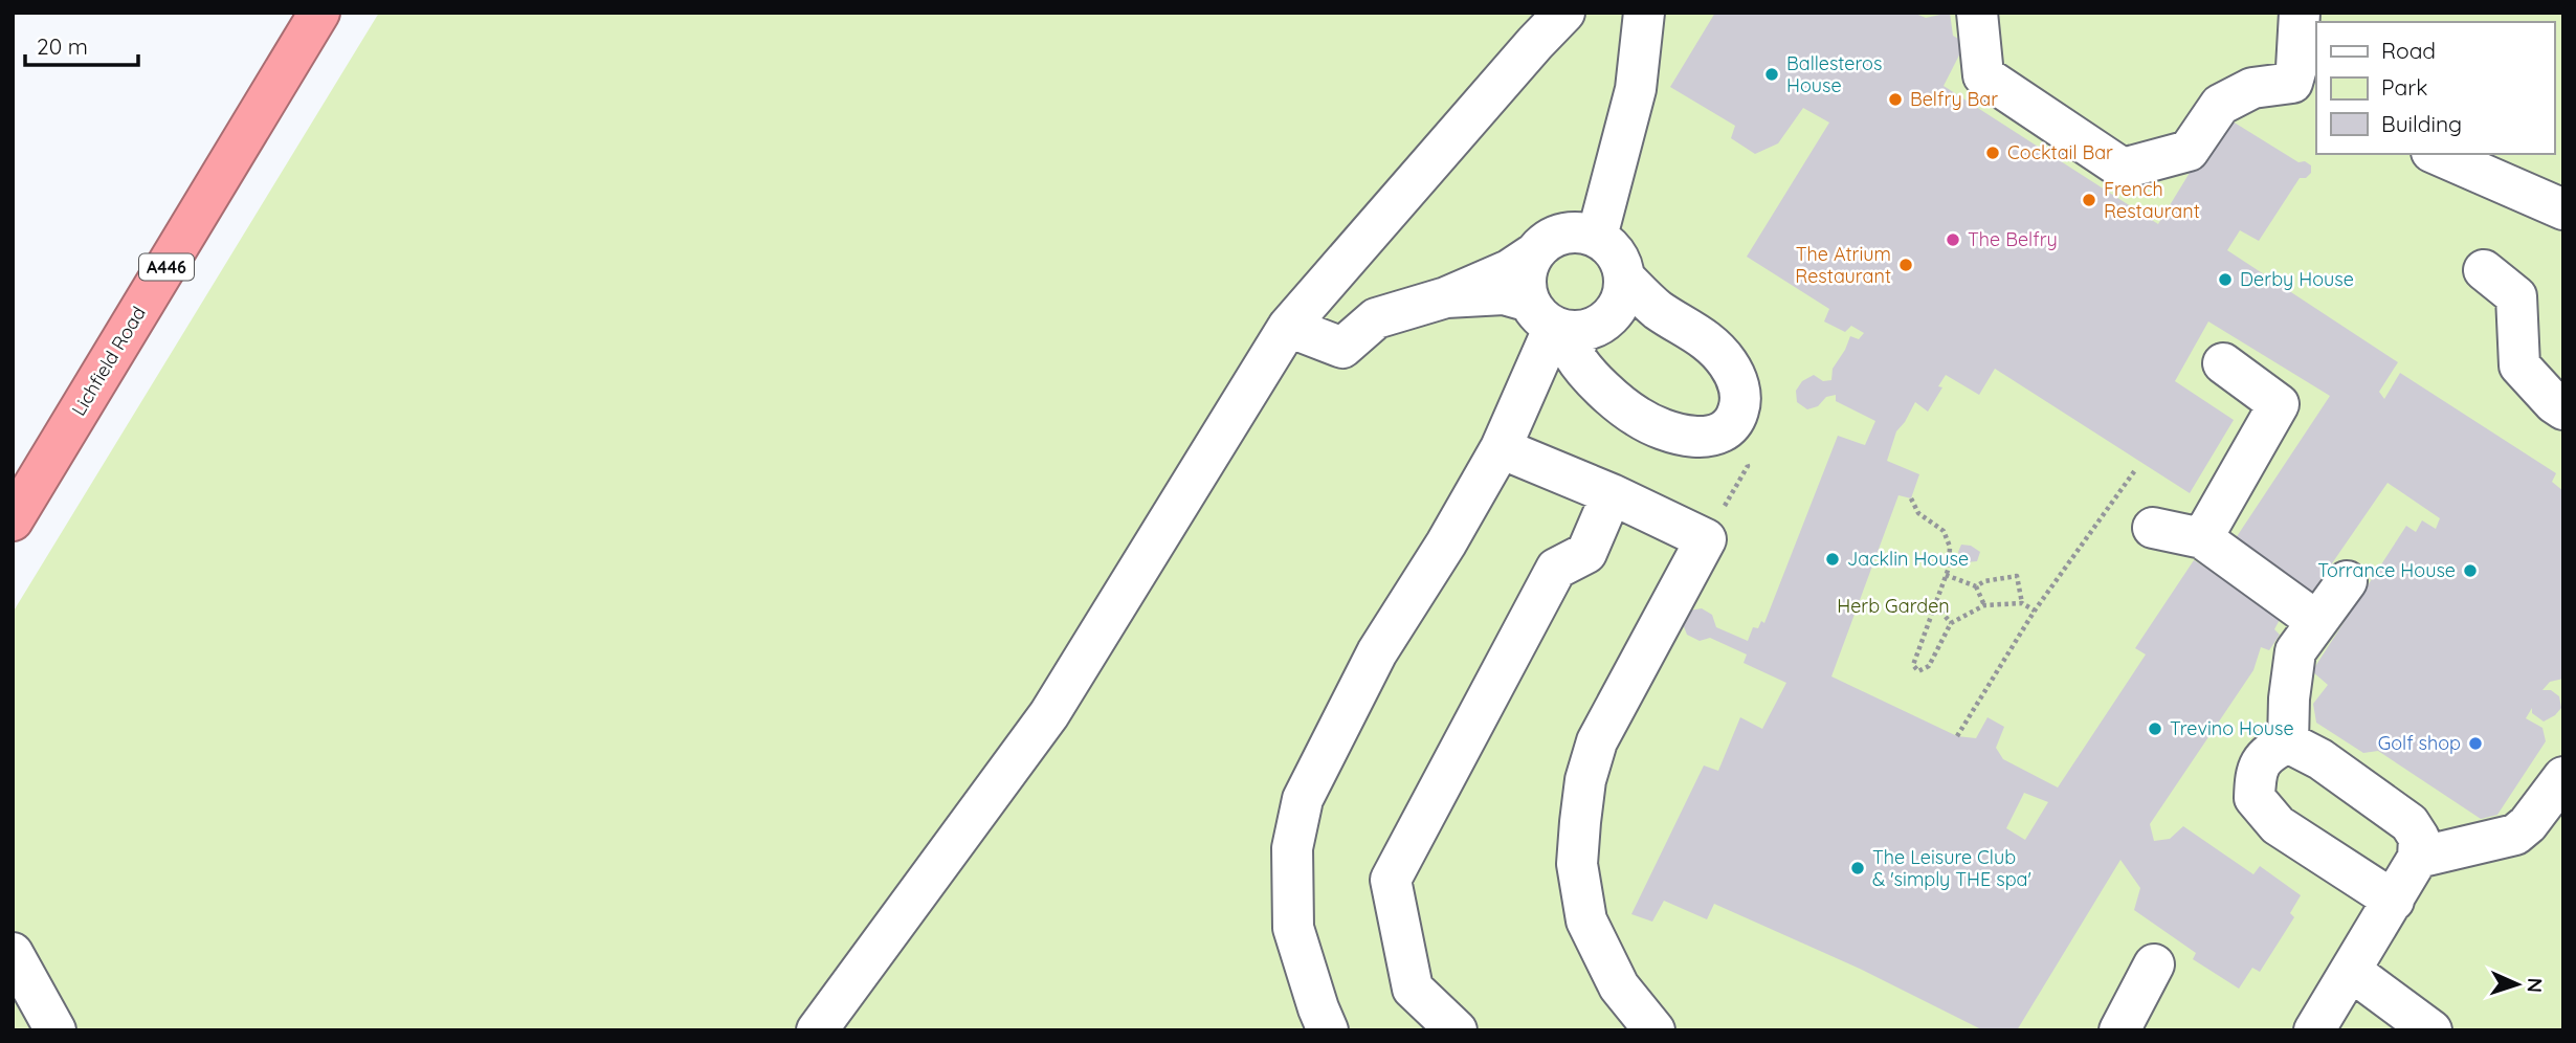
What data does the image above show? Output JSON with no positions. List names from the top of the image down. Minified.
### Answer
{"streets":{"highway":["A446","Lichfield Road"]},"parks":["Herb Garden"],"places":["Ballesteros House","Belfry Bar","Cocktail Bar","French Restaurant","The Belfry","The Atrium Restaurant","Derby House","Jacklin House","Torrance House","Trevino House","Golf shop","The Leisure Club & 'simply THE spa'"],"legend":["Road","Park","Building"],"scale_bar":"20 m","north":"right"}
